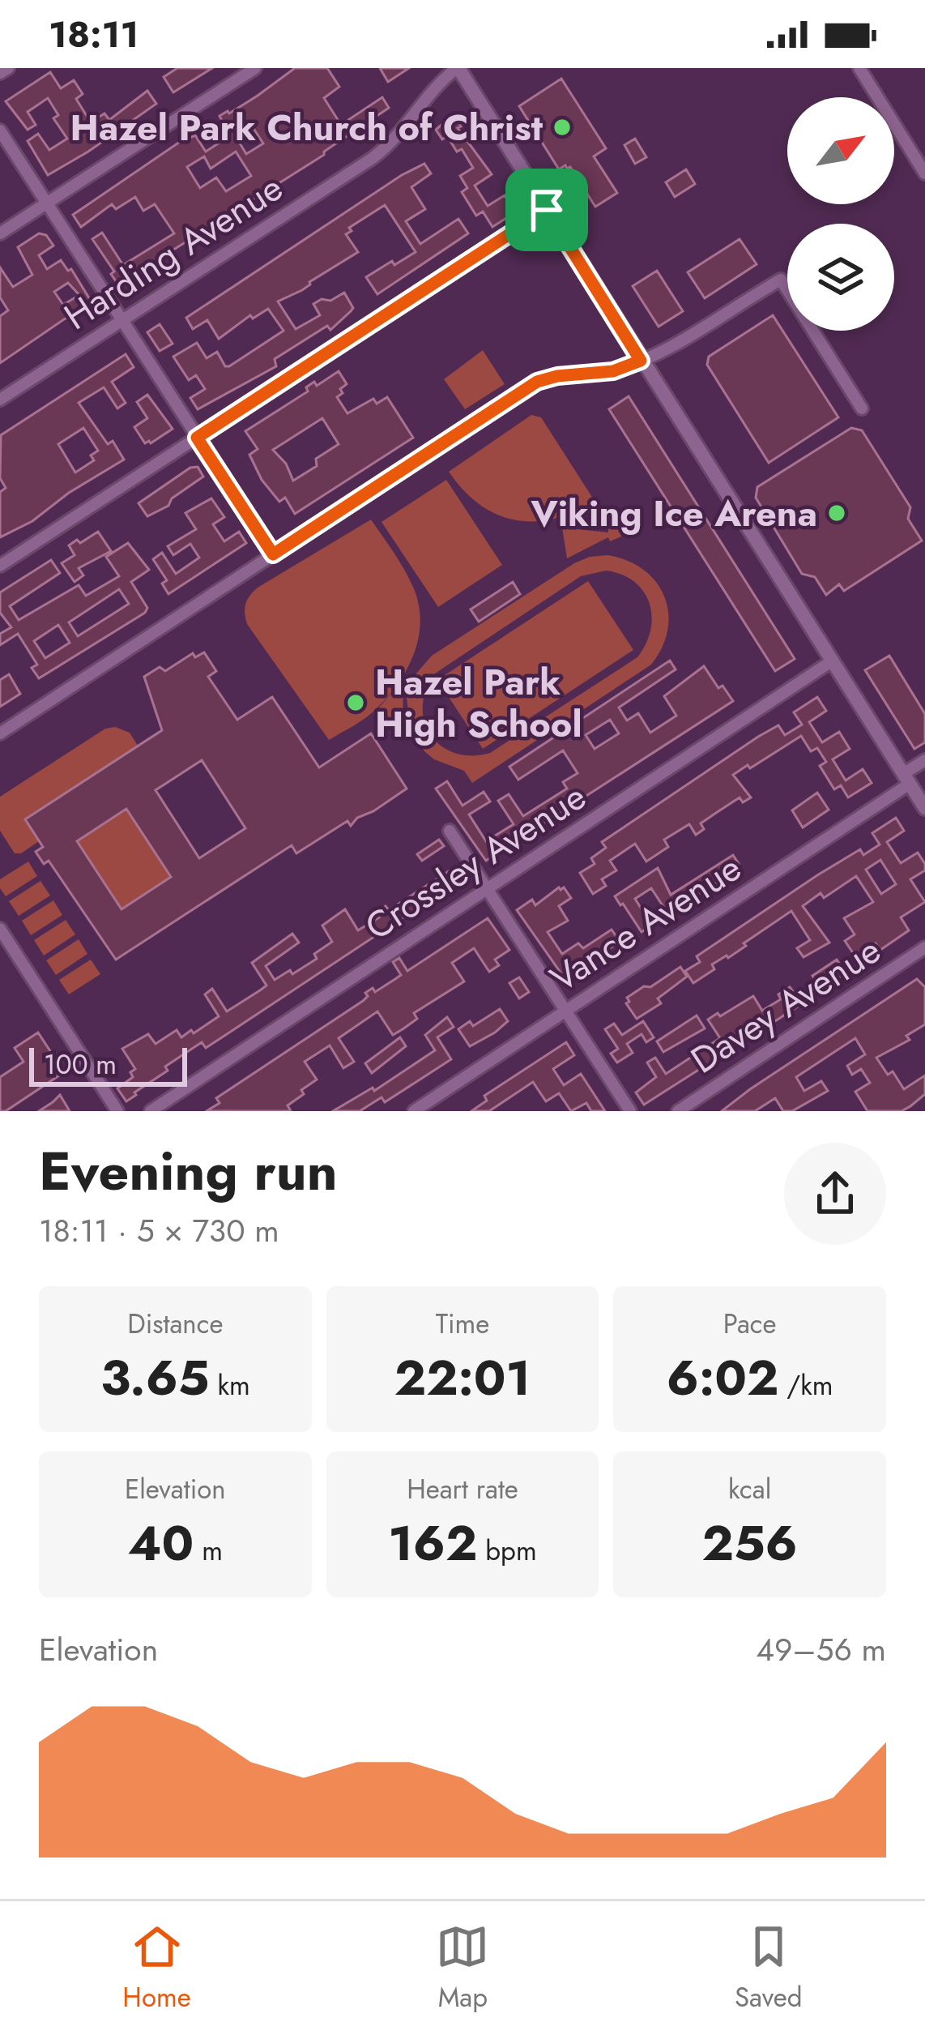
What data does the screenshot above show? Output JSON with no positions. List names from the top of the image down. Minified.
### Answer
{"streets":{"street":["Harding Avenue","Crossley Avenue","Vance Avenue","Davey Avenue"]},"places":["Hazel Park Church of Christ","Viking Ice Arena","Hazel Park High School"],"scale_bar":"100 m","north":"top right","page":{"status":"18:11","scale":"100 m","heading":["Evening run","18:11 · 5 × 730 m"],"stats":[["Distance","3.65 km"],["Time","22:01"],["Pace","6:02 /km"],["Elevation","40 m"],["Heart rate","162 bpm"],["kcal","256"]],"chart":["Elevation","49–56 m"],"tabs":["Home","Map","Saved"]}}
